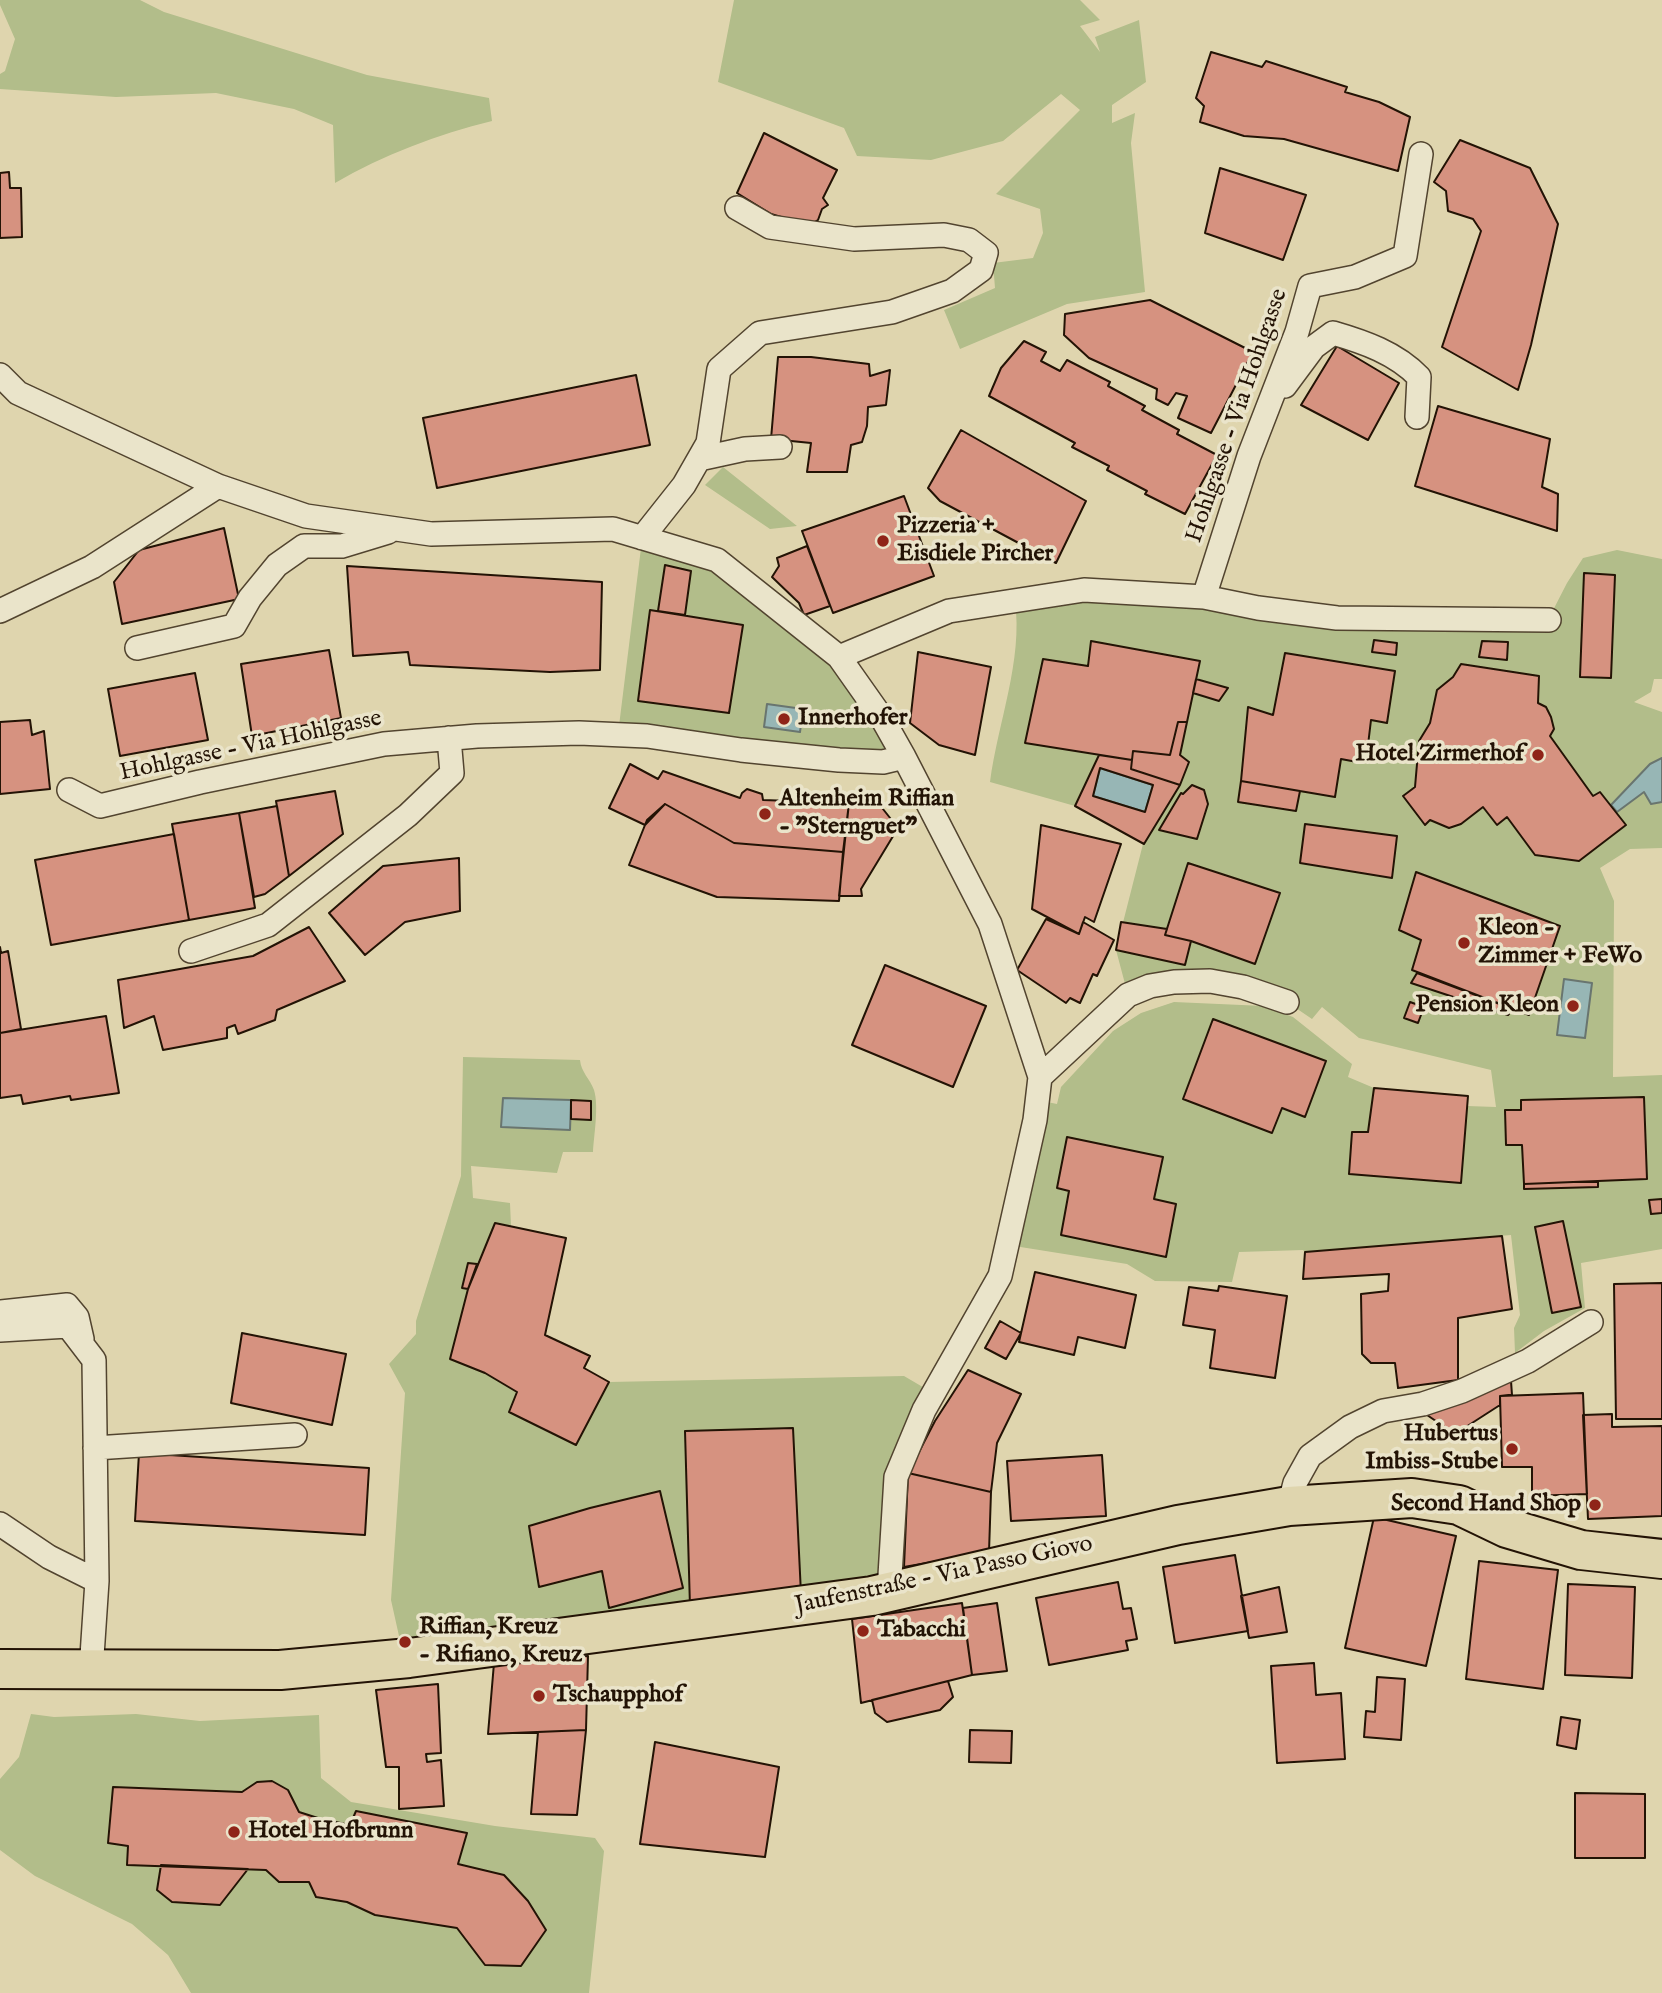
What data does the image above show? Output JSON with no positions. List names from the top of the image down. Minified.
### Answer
{"streets":{"main road":["Jaufenstraße - Via Passo Giovo"],"lane":["Hohlgasse - Via Hohlgasse"]},"places":["Pizzeria + Eisdiele Pircher","Innerhofer","Hotel Zirmerhof","Altenheim Riffian - \"Sternguet\"","Kleon - Zimmer + FeWo","Pension Kleon","Hubertus Imbiss-Stube","Second Hand Shop","Tabacchi","Riffian, Kreuz - Rifiano, Kreuz","Tschaupphof","Hotel Hofbrunn"]}
